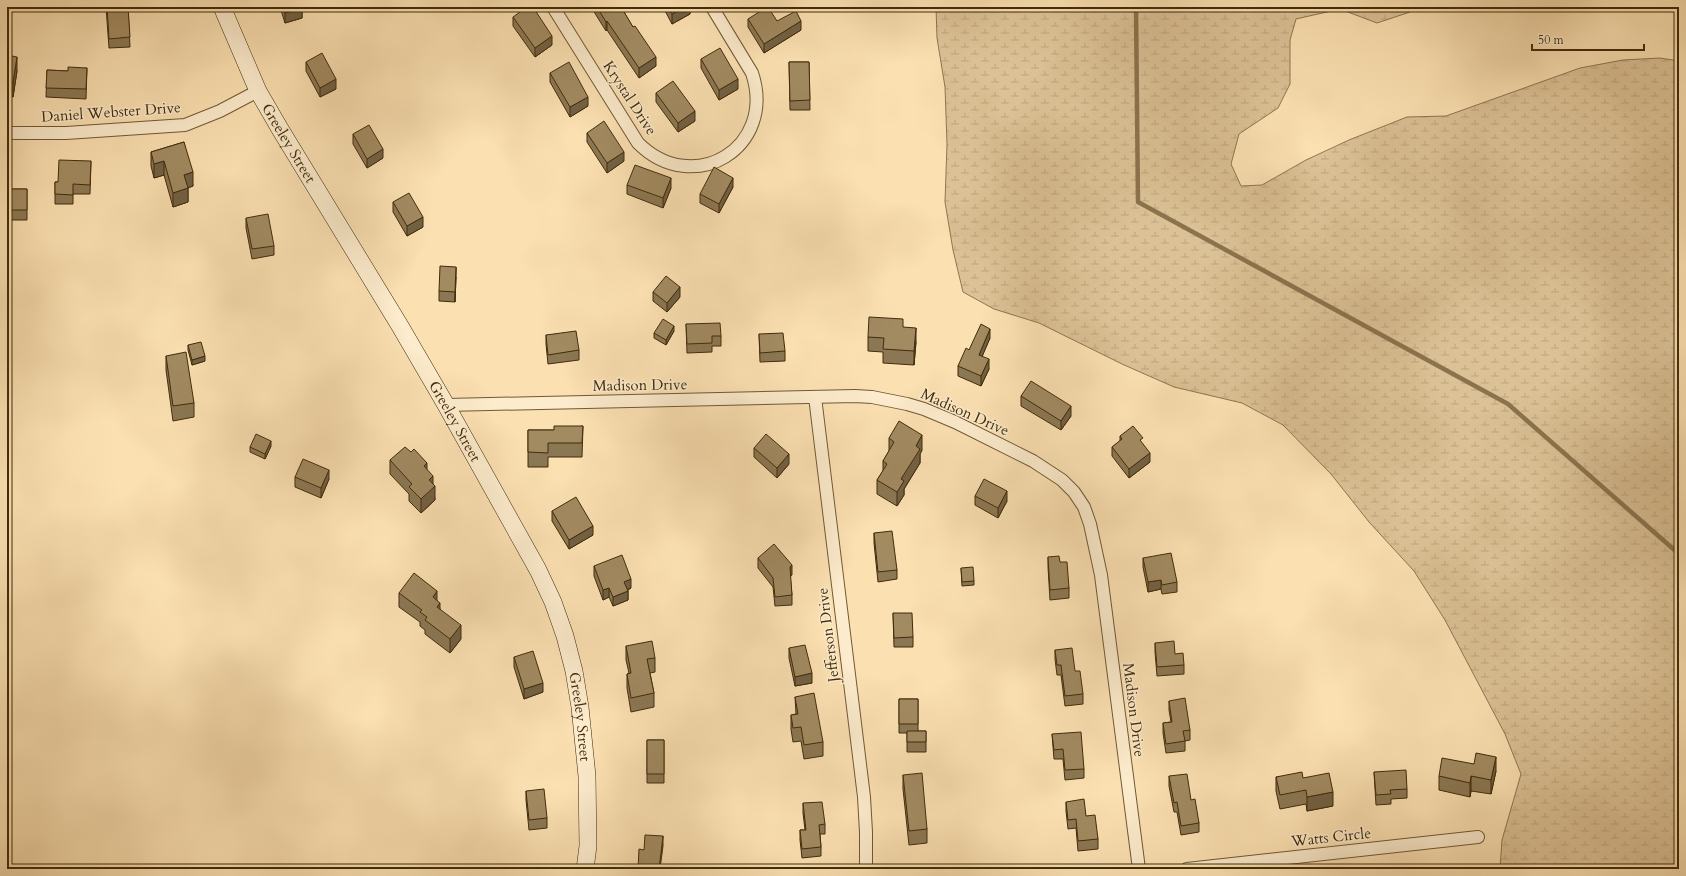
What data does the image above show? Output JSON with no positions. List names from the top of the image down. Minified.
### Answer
{"streets":{"street":["Krystal Drive","Daniel Webster Drive","Greeley Street","Madison Drive","Jefferson Drive","Watts Circle"]},"crossings":[["Daniel Webster Drive","Greeley Street"],["Greeley Street","Madison Drive"],["Madison Drive","Jefferson Drive"]],"scale_bar":"50 m"}
